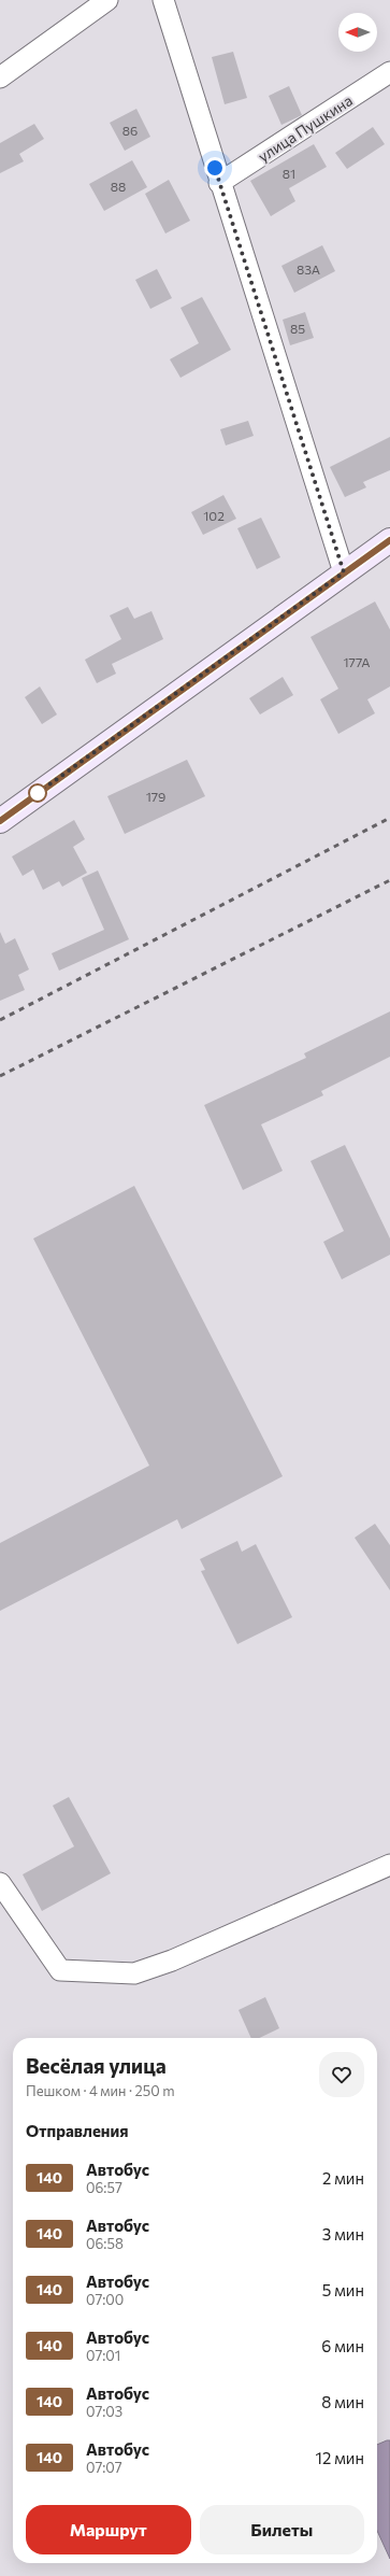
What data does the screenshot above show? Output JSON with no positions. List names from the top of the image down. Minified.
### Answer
{"streets":{"street":["улица Пушкина"]},"lines":["bus line 140"],"house_numbers":["86","81","88","83А","85","102","177А","179"],"north":"left","page":{"heading":[["Весёлая улица","Пешком · 4 мин · 250 m"],"Отправления"],"list":[{"mark":"140","name":"Автобус","note":"06:57","value":"2 мин"},{"mark":"140","name":"Автобус","note":"06:58","value":"3 мин"},{"mark":"140","name":"Автобус","note":"07:00","value":"5 мин"},{"mark":"140","name":"Автобус","note":"07:01","value":"6 мин"},{"mark":"140","name":"Автобус","note":"07:03","value":"8 мин"},{"mark":"140","name":"Автобус","note":"07:07","value":"12 мин"}],"buttons":["Маршрут","Билеты"]}}
